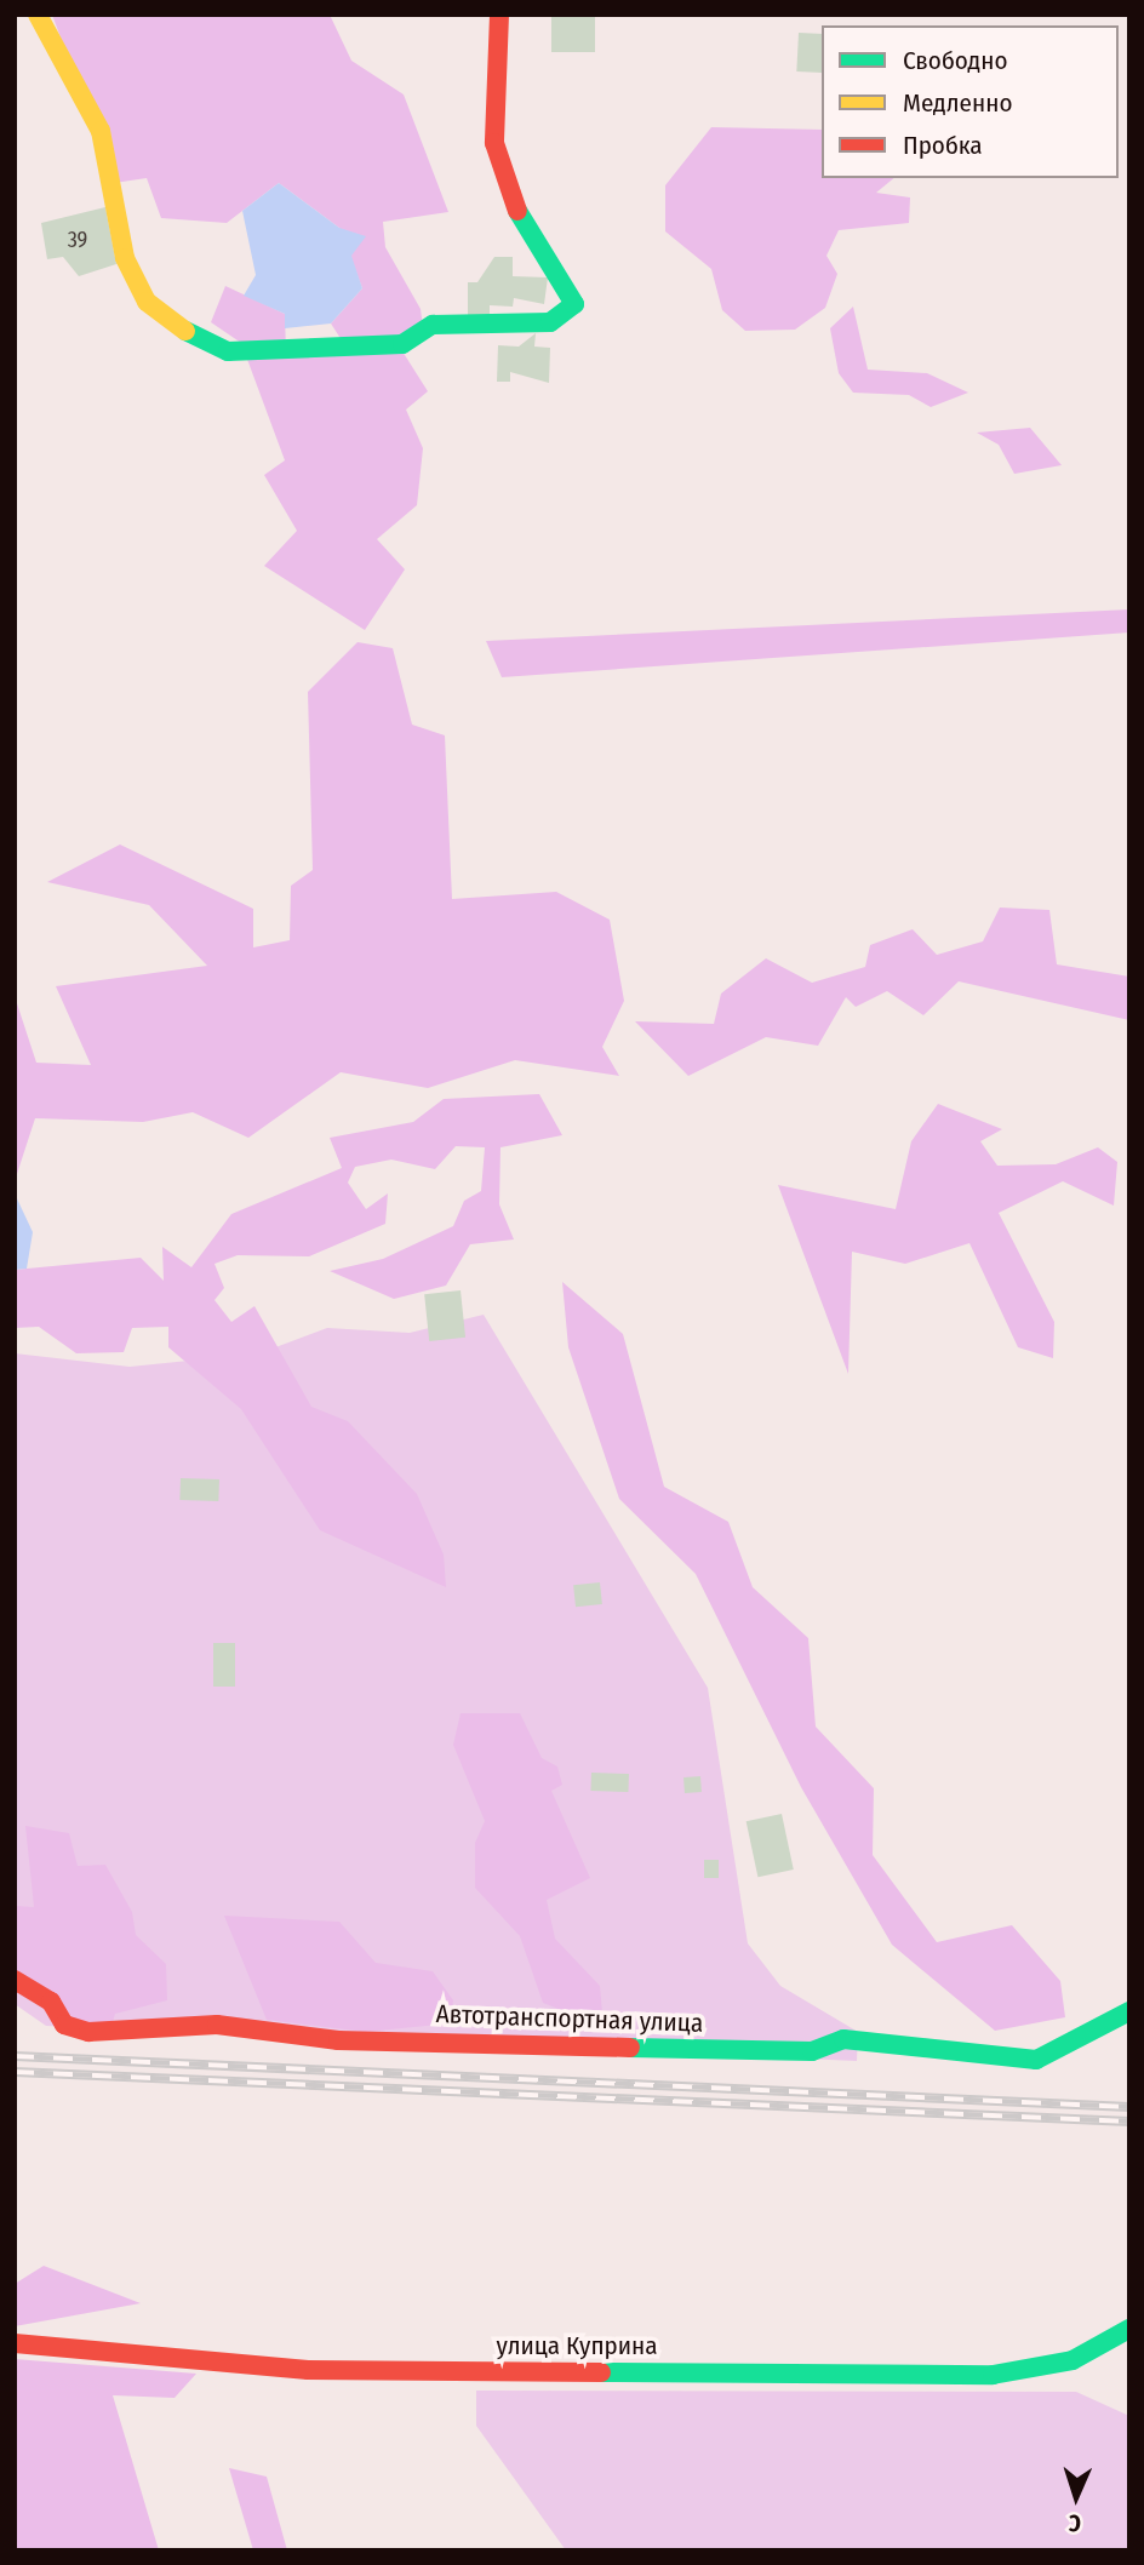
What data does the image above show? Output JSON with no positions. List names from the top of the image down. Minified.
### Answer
{"streets":{"street":["Автотранспортная улица","улица Куприна"]},"house_numbers":["39"],"legend":["Свободно","Медленно","Пробка"],"north":"bottom"}
